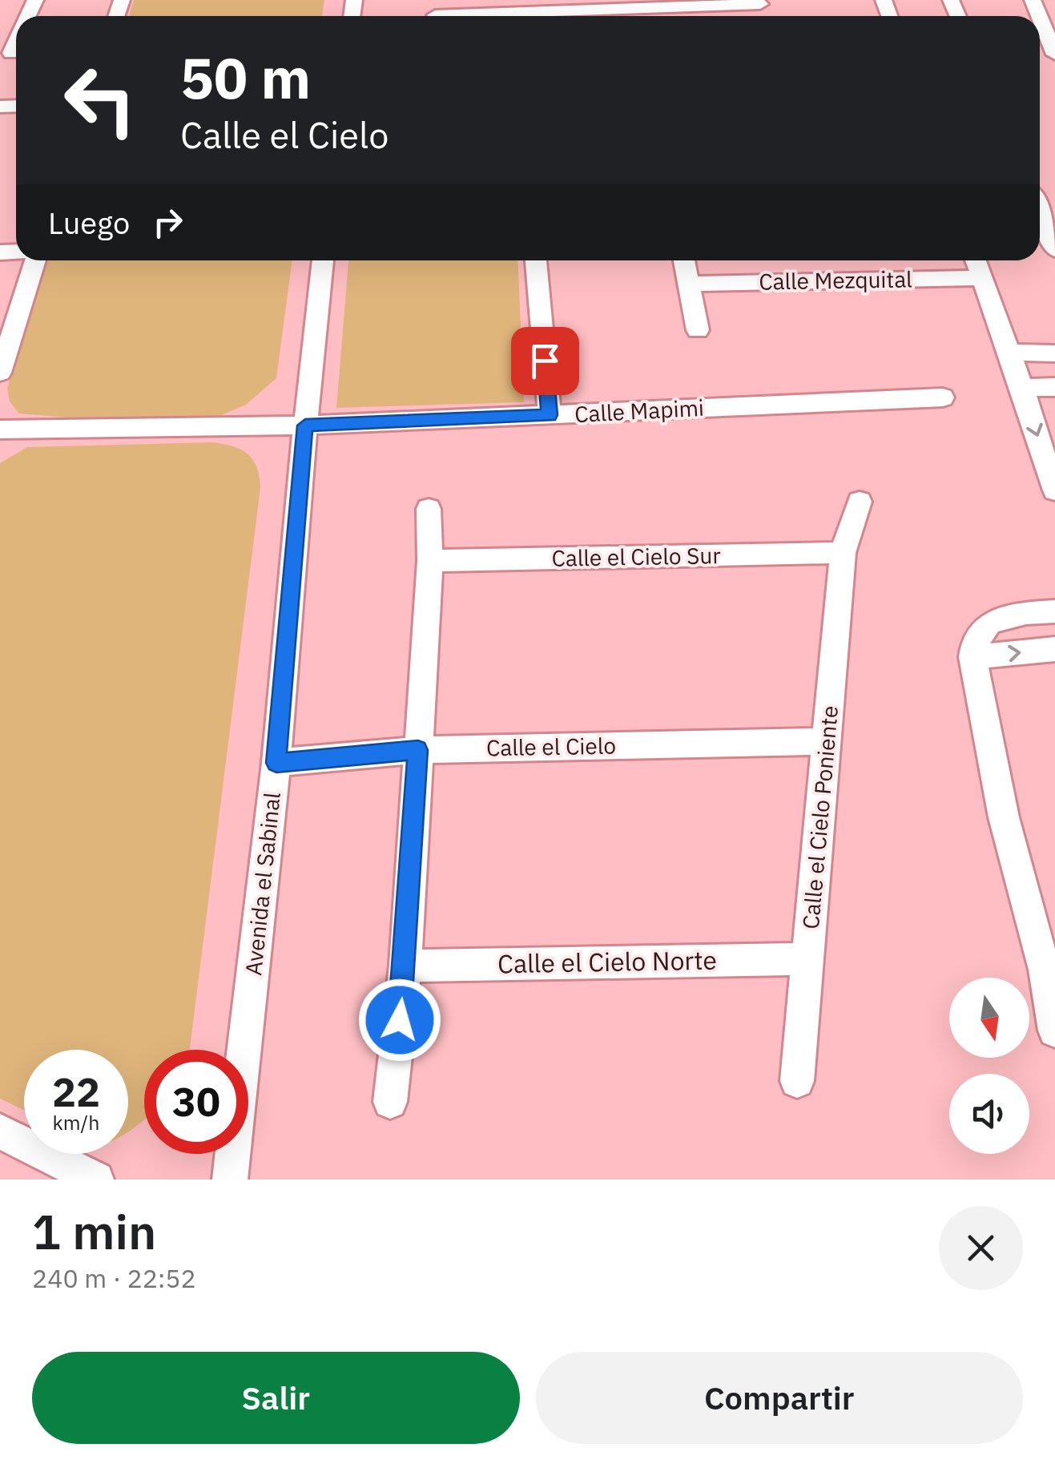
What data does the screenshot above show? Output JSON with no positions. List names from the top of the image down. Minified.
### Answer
{"streets":{"street":["Calle Mezquital","Calle Mapimi","Calle el Cielo Sur","Calle el Cielo","Calle el Cielo Poniente","Avenida el Sabinal","Calle el Cielo Norte"]},"crossings":[["Calle Mapimi","Avenida el Sabinal"],["Calle el Cielo Sur","Calle el Cielo Poniente"],["Calle el Cielo","Calle el Cielo Poniente"],["Calle el Cielo","Avenida el Sabinal"],["Calle el Cielo Poniente","Calle el Cielo Norte"]],"north":"bottom","page":{"turn":["50 m","Calle el Cielo"],"then":"Luego","speed":"22 km/h","limit":"30","heading":["1 min","240 m · 22:52"],"buttons":["Salir","Compartir"]}}
